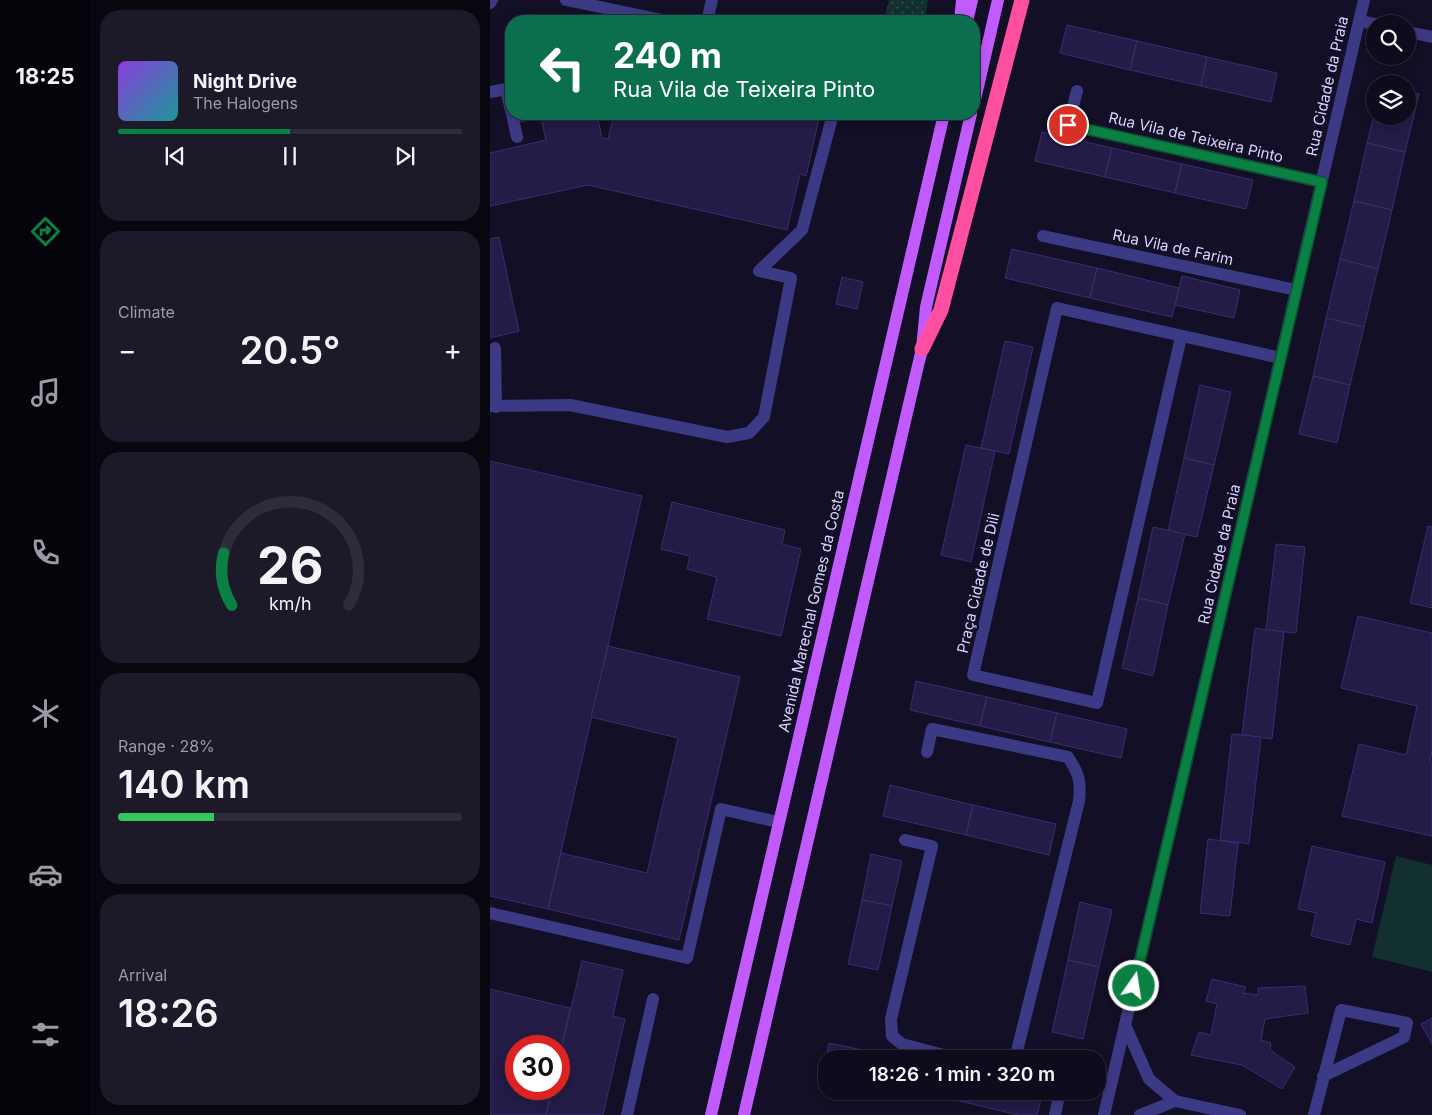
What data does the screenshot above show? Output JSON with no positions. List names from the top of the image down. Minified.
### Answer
{"streets":{"main road":["Avenida Marechal Gomes da Costa"],"street":["Rua Cidade da Praia","Rua Vila de Teixeira Pinto","Rua Vila de Farim","Praça Cidade de Dili"]},"crossings":[["Rua Cidade da Praia","Rua Vila de Teixeira Pinto"],["Rua Cidade da Praia","Rua Vila de Farim"],["Rua Cidade da Praia","Praça Cidade de Dili"]],"page":{"tabs":"18:25","turn":["240 m","Rua Vila de Teixeira Pinto"],"song":["Night Drive","The Halogens"],"tile":["Climate",["Range · 28%","140 km"],["Arrival","18:26"]],"heat":["−","20.5°","+"],"limit":"30","trip":"18:26 · 1 min · 320 m","gauge":["26","km/h"]}}
